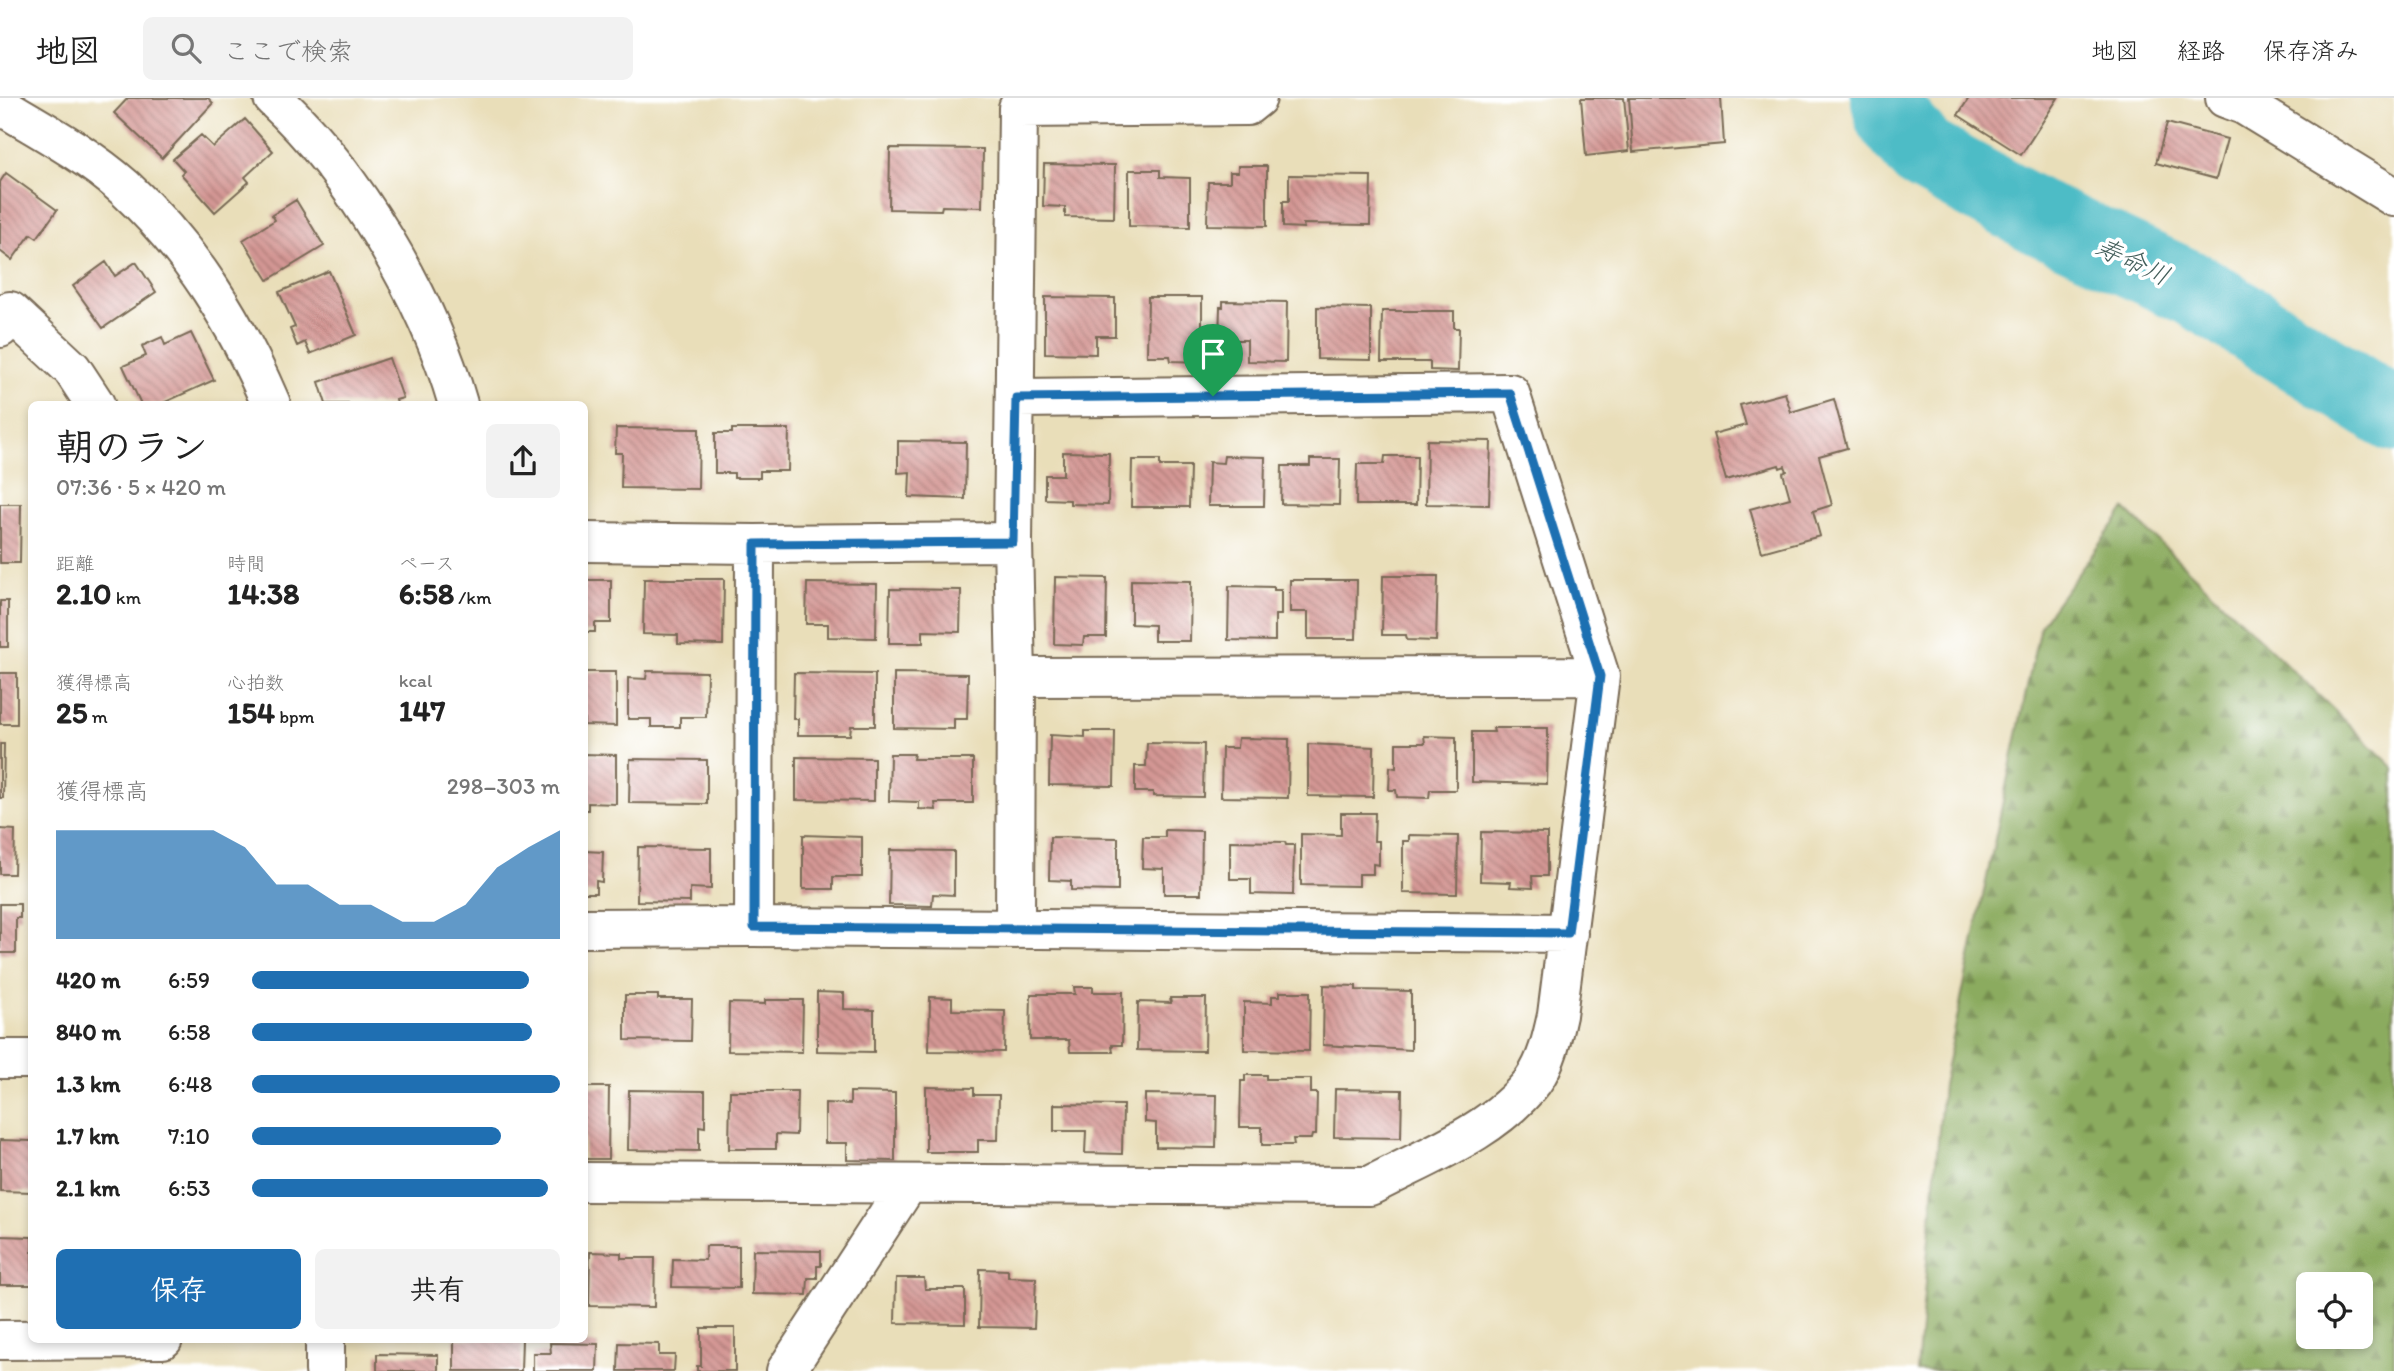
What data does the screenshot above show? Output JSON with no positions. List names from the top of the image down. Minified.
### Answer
{"water":["寿命川"],"page":{"header":"地図","search":"ここで検索","nav":["地図","経路","保存済み"],"heading":["朝のラン","07:36 · 5 × 420 m"],"stats":[["距離","2.10 km"],["時間","14:38"],["ペース","6:58 /km"],["獲得標高","25 m"],["心拍数","154 bpm"],["kcal","147"]],"chart":["獲得標高","298–303 m"],"list":[{"name":"420 m","note":"6:59"},{"name":"840 m","note":"6:58"},{"name":"1.3 km","note":"6:48"},{"name":"1.7 km","note":"7:10"},{"name":"2.1 km","note":"6:53"}],"buttons":["保存","共有"]}}
